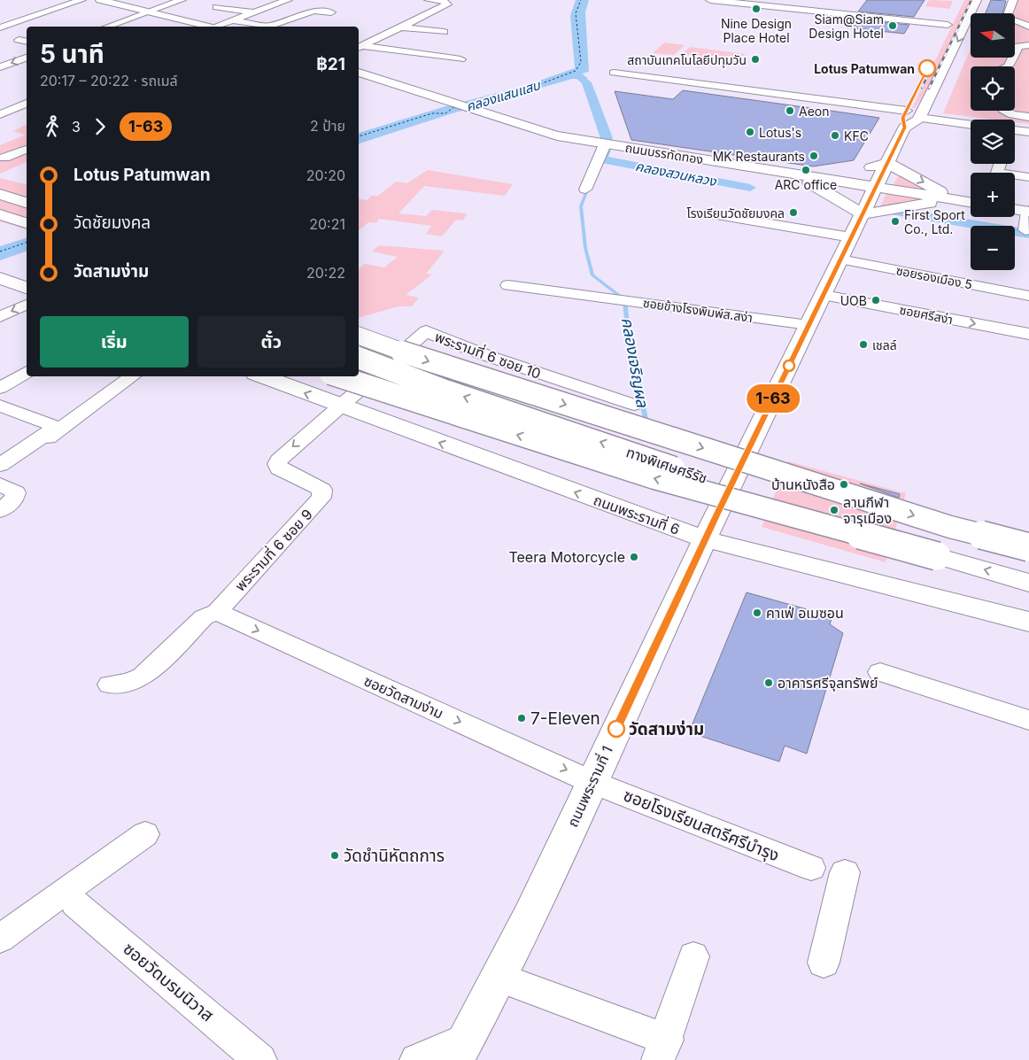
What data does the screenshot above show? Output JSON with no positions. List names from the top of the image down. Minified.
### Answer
{"streets":{"main road":["ถนนบรรทัดทอง","ทางพิเศษศรีรัช","ถนนพระรามที่ 6","ถนนพระรามที่ 1"],"street":["ซอยรองเมือง 5","ซอยข้างโรงพิมพ์ส.สง่า","ซอยศรีสง่า","พระรามที่ 6 ซอย 10","พระรามที่ 6 ซอย 9","ซอยวัดสามง่าม","ซอยโรงเรียนสตรีศรีบำรุง","ซอยวัดบรมนิวาส"]},"crossings":[["ถนนบรรทัดทอง","ถนนพระรามที่ 1"],["ซอยรองเมือง 5","ถนนพระรามที่ 1"],["ซอยข้างโรงพิมพ์ส.สง่า","ถนนพระรามที่ 1"],["ซอยศรีสง่า","ถนนพระรามที่ 1"],["พระรามที่ 6 ซอย 10","ถนนพระรามที่ 6"],["พระรามที่ 6 ซอย 10","พระรามที่ 6 ซอย 9"],["ถนนพระรามที่ 6","พระรามที่ 6 ซอย 9"],["ถนนพระรามที่ 6","ถนนพระรามที่ 1"],["พระรามที่ 6 ซอย 9","ซอยวัดสามง่าม"],["ซอยวัดสามง่าม","ถนนพระรามที่ 1"],["ซอยวัดสามง่าม","ซอยโรงเรียนสตรีศรีบำรุง"],["ถนนพระรามที่ 1","ซอยโรงเรียนสตรีศรีบำรุง"]],"one_way":["ซอยศรีสง่า","ซอยวัดสามง่าม"],"water":["คลองแสนแสบ","คลองสวนหลวง","คลองเจริญผล"],"places":["Nine Design Place Hotel","Siam@Siam Design Hotel","สถาบันเทคโนโลยีปทุมวัน","Lotus Patumwan","Aeon","Lotus's","KFC","MK Restaurants","ARC office","โรงเรียนวัดชัยมงคล","First Sport Co., Ltd.","UOB","เชลล์","บ้านหนังสือ","ลานกีฬา จารุเมือง","Teera Motorcycle","คาเฟ่ อเมซอน","อาคารศรีจุลทรัพย์","7-Eleven","วัดสามง่าม","วัดชำนิหัตถการ"],"lines":["bus line 1-63"],"north":"left","page":{"on_map":"1-63","map_buttons":["+","−"],"heading":["5 นาที","20:17 – 20:22 · รถเมล์","฿21"],"legs":["3","1-63","2 ป้าย"],"list":[{"name":"Lotus Patumwan","value":"20:20"},{"name":"วัดชัยมงคล","value":"20:21"},{"name":"วัดสามง่าม","value":"20:22"}],"buttons":["เริ่ม","ตั๋ว"]}}
